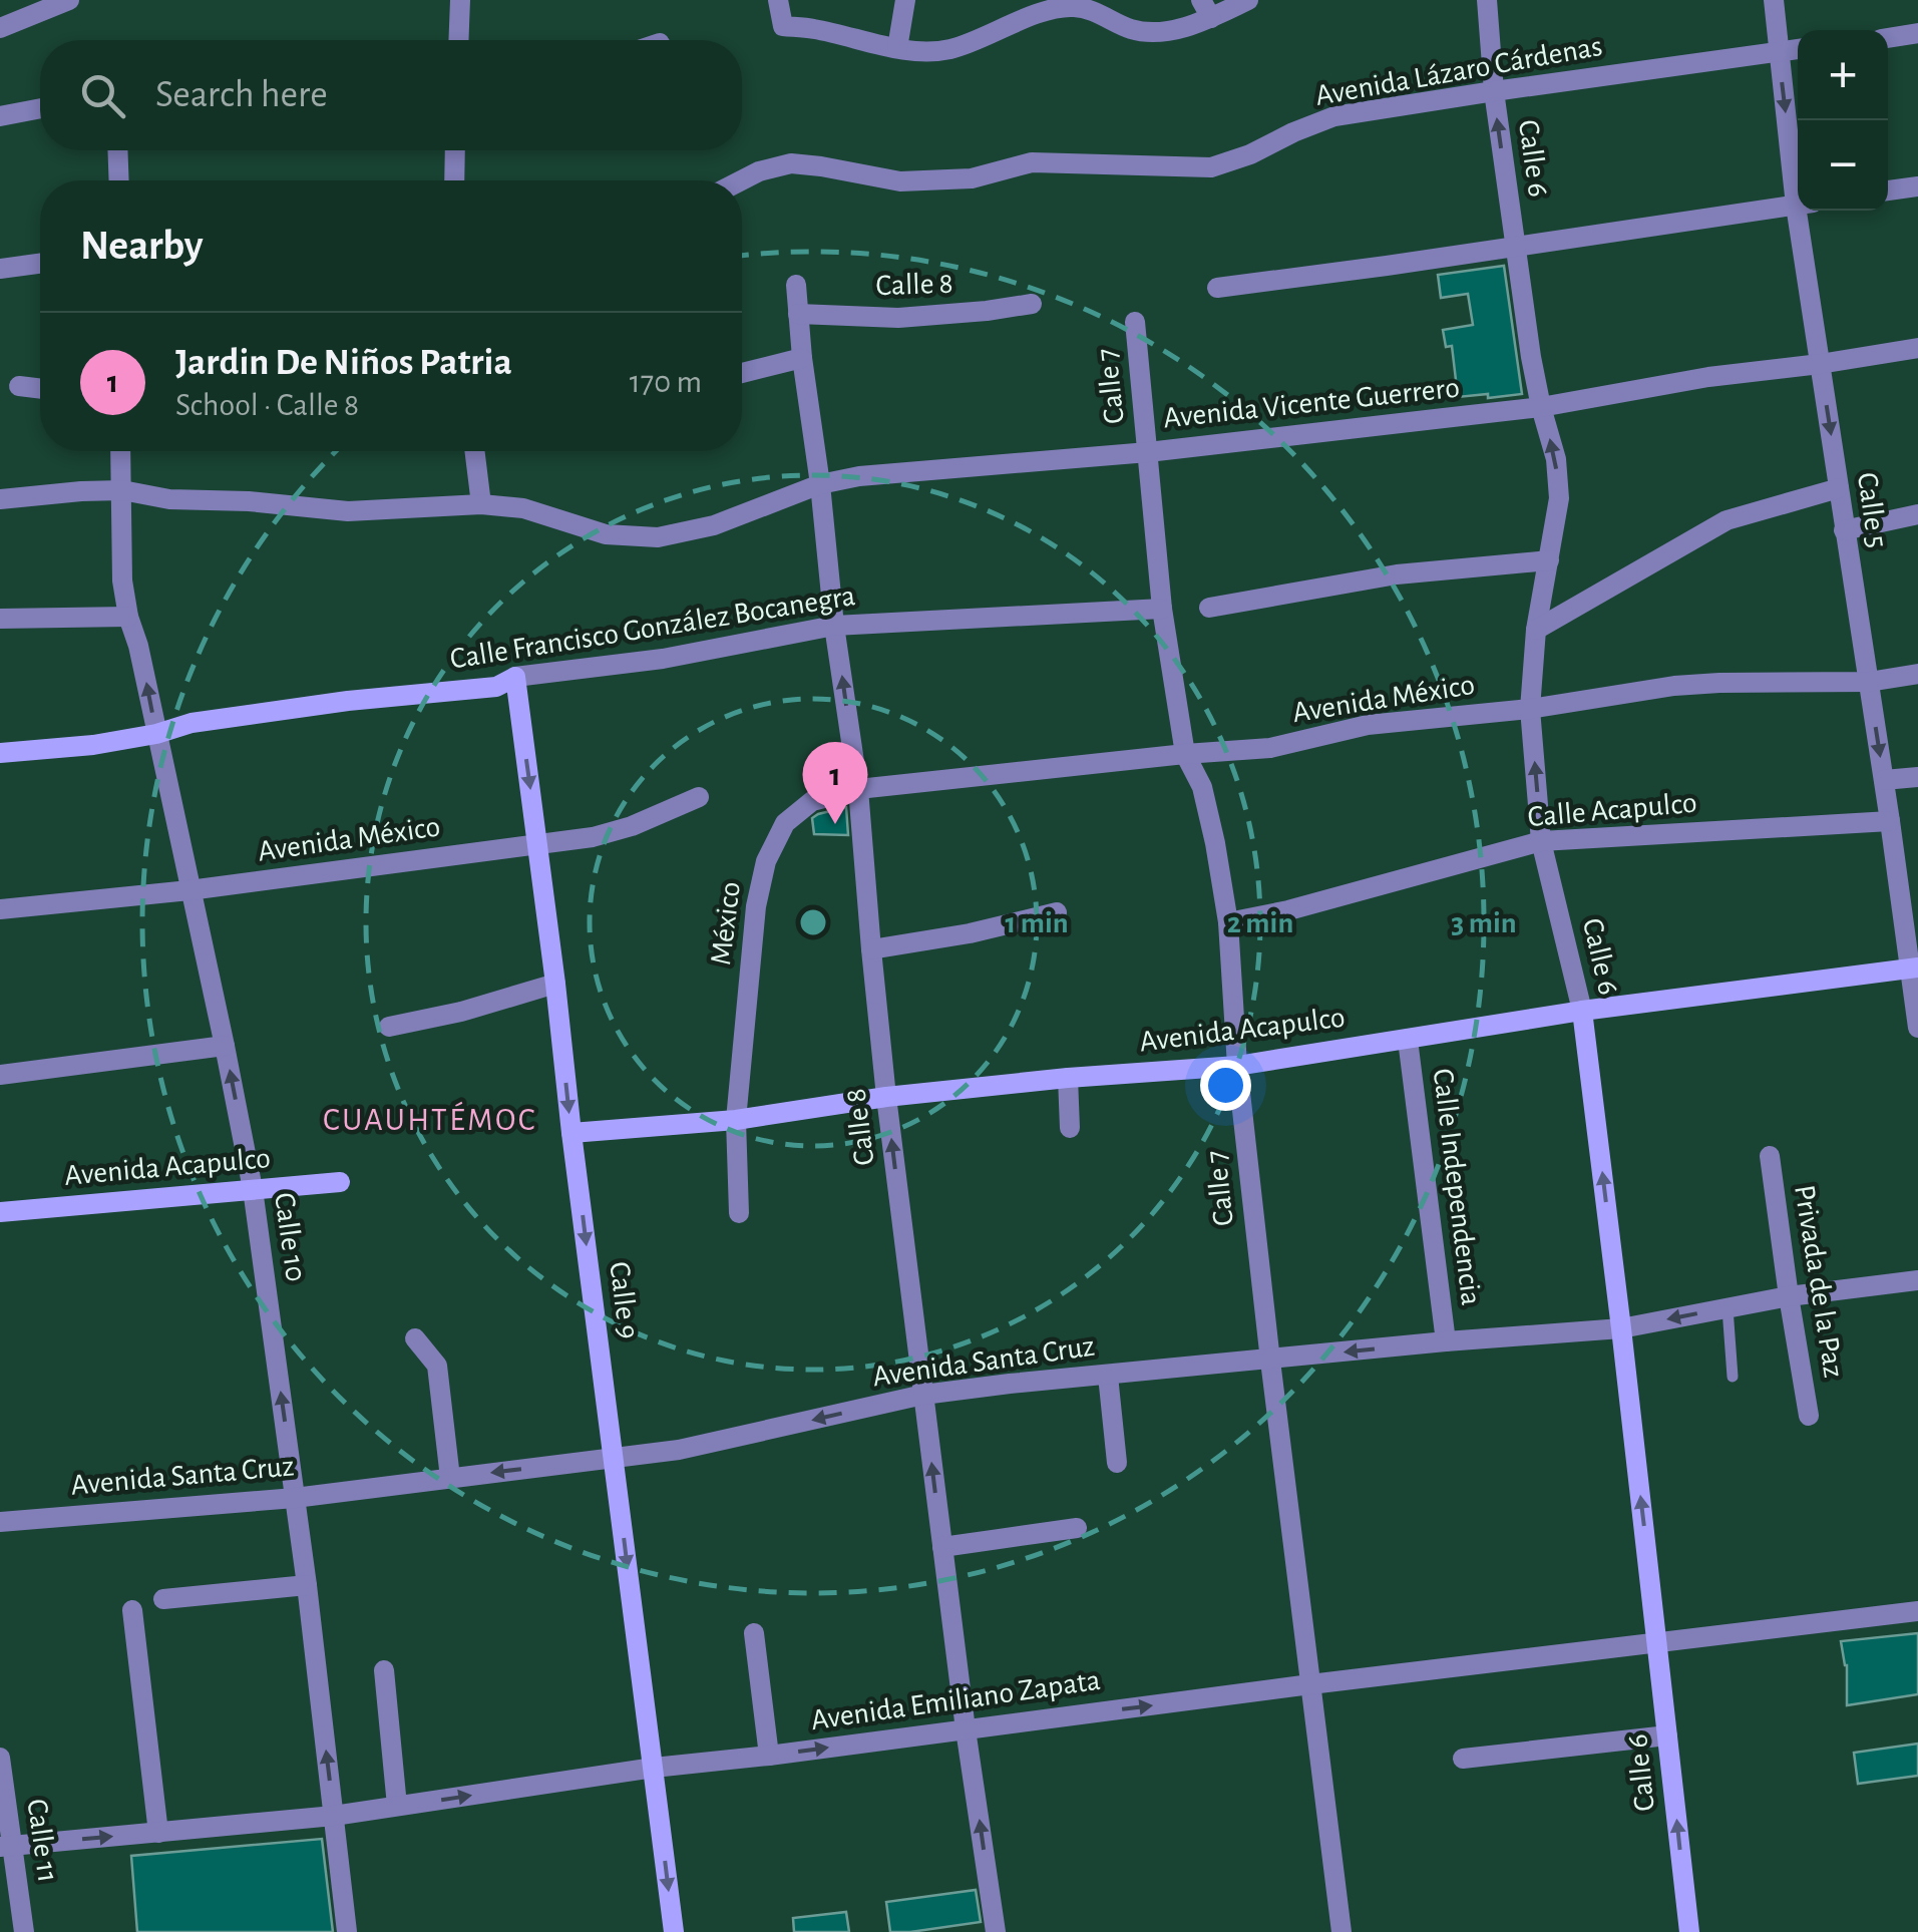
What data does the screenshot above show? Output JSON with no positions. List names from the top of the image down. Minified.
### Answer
{"streets":{"street":["Avenida Lázaro Cárdenas","Calle 6","Calle 8","Calle 7","Avenida Vicente Guerrero","Calle 5","Calle Francisco González Bocanegra","Avenida México","Calle Acapulco","México","Avenida Acapulco","Calle Independencia","Calle 10","Privada de la Paz","Calle 9","Avenida Santa Cruz","Avenida Emiliano Zapata","Calle 11"]},"crossings":[["Avenida Lázaro Cárdenas","Calle 6"],["Avenida Lázaro Cárdenas","Calle 5"],["Calle 6","Avenida Vicente Guerrero"],["Calle 6","Avenida México"],["Calle 6","Calle Acapulco"],["Calle 6","Avenida Acapulco"],["Calle 6","Avenida Santa Cruz"],["Calle 6","Avenida Emiliano Zapata"],["Calle 8","Avenida Vicente Guerrero"],["Calle 8","Calle Francisco González Bocanegra"],["Calle 8","Avenida México"],["Calle 8","México"],["Calle 8","Avenida Acapulco"],["Calle 8","Avenida Santa Cruz"],["Calle 8","Avenida Emiliano Zapata"],["Calle 7","Avenida Vicente Guerrero"],["Calle 7","Calle Francisco González Bocanegra"],["Calle 7","Avenida México"],["Calle 7","Calle Acapulco"],["Calle 7","Avenida Acapulco"],["Calle 7","Avenida Santa Cruz"],["Calle 7","Avenida Emiliano Zapata"],["Avenida Vicente Guerrero","Calle 5"],["Avenida Vicente Guerrero","Calle 10"],["Calle 5","Avenida México"],["Calle 5","Calle Acapulco"],["Calle 5","Avenida Acapulco"],["Calle Francisco González Bocanegra","Calle 10"],["Calle Francisco González Bocanegra","Calle 9"],["Avenida México","México"],["Avenida México","Calle 10"],["Avenida México","Calle 9"],["México","Avenida Acapulco"],["Avenida Acapulco","Calle Independencia"],["Avenida Acapulco","Calle 10"],["Avenida Acapulco","Calle 9"],["Calle Independencia","Avenida Santa Cruz"],["Calle 10","Avenida Santa Cruz"],["Calle 10","Avenida Emiliano Zapata"],["Privada de la Paz","Avenida Santa Cruz"],["Calle 9","Avenida Santa Cruz"],["Calle 9","Avenida Emiliano Zapata"],["Avenida Emiliano Zapata","Calle 11"]],"one_way":["Calle 6","Calle 8","Calle 9","Avenida Santa Cruz","Avenida Emiliano Zapata"],"districts":["CUAUHTÉMOC"],"page":{"map_buttons":["+","−"],"search":"Search here","heading":"Nearby","list":[{"mark":"1","name":"Jardin De Niños Patria","note":"School · Calle 8","value":"170 m"}],"pins":"1"},"rings":["1 min","2 min","3 min"]}
